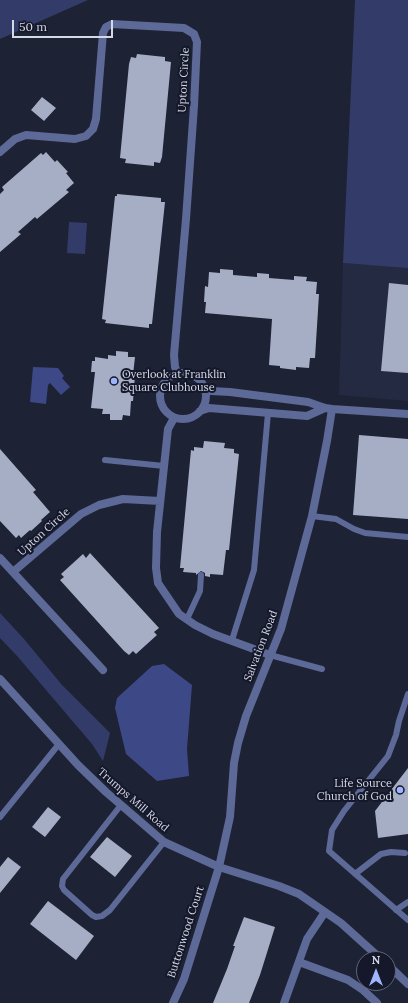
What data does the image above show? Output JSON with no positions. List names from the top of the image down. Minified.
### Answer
{"streets":{"street":["Upton Circle","Salvation Road","Trumps Mill Road","Buttonwood Court"]},"crossings":[["Salvation Road","Trumps Mill Road"],["Salvation Road","Buttonwood Court"],["Trumps Mill Road","Buttonwood Court"]],"places":["Overlook at Franklin Square Clubhouse","Life Source Church of God"],"scale_bar":"50 m","north":"top"}
